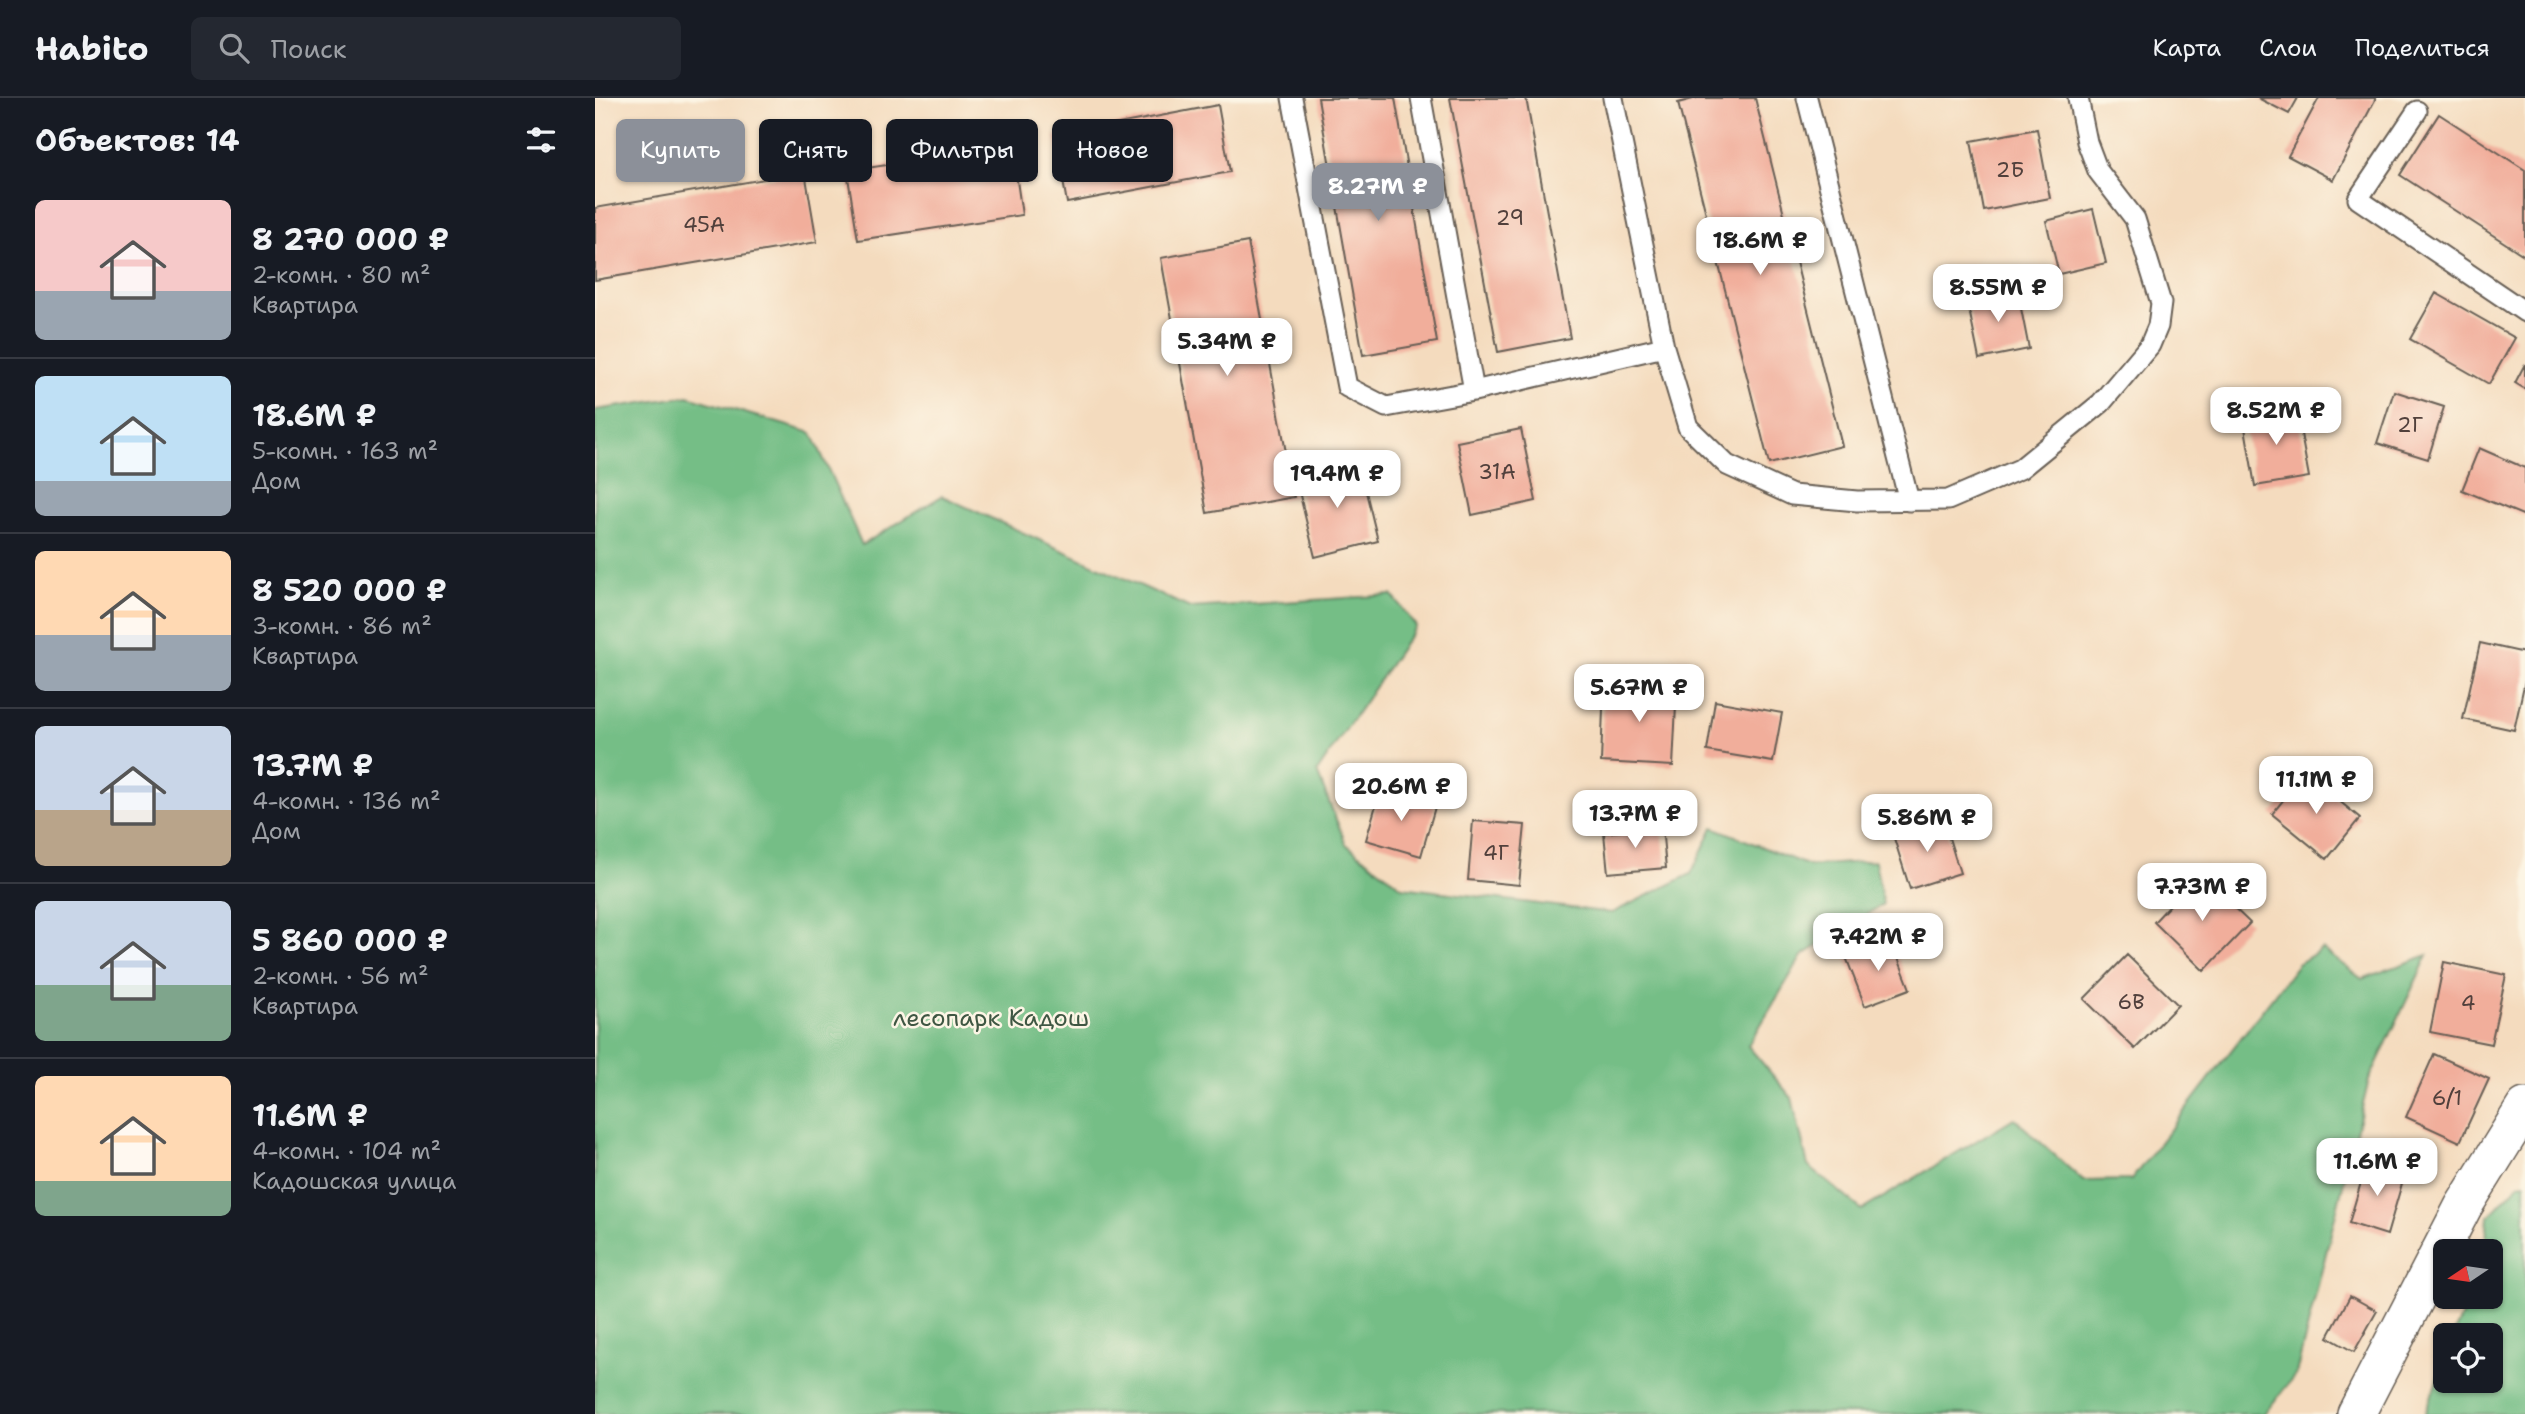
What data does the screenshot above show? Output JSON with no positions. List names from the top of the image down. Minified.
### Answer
{"parks":["лесопарк Кадош"],"house_numbers":["2Б","29","45А","2Г","31А","4Г","6В","4","6/1"],"north":"left","page":{"header":"Habito","search":"Поиск","nav":["Карта","Слои","Поделиться"],"heading":"Объектов: 14","chip":["Купить","Снять","Фильтры","Новое"],"price":["8.27M ₽","18.6M ₽","8.55M ₽","5.34M ₽","8.52M ₽","19.4M ₽","5.67M ₽","11.1M ₽","20.6M ₽","13.7M ₽","5.86M ₽","7.73M ₽","7.42M ₽","11.6M ₽"],"list":[{"name":"8 270 000 ₽","note":"2-комн. · 80 m² · Квартира"},{"name":"18.6M ₽","note":"5-комн. · 163 m² · Дом"},{"name":"8 520 000 ₽","note":"3-комн. · 86 m² · Квартира"},{"name":"13.7M ₽","note":"4-комн. · 136 m² · Дом"},{"name":"5 860 000 ₽","note":"2-комн. · 56 m² · Квартира"},{"name":"11.6M ₽","note":"4-комн. · 104 m² · Кадошская улица"}]}}
